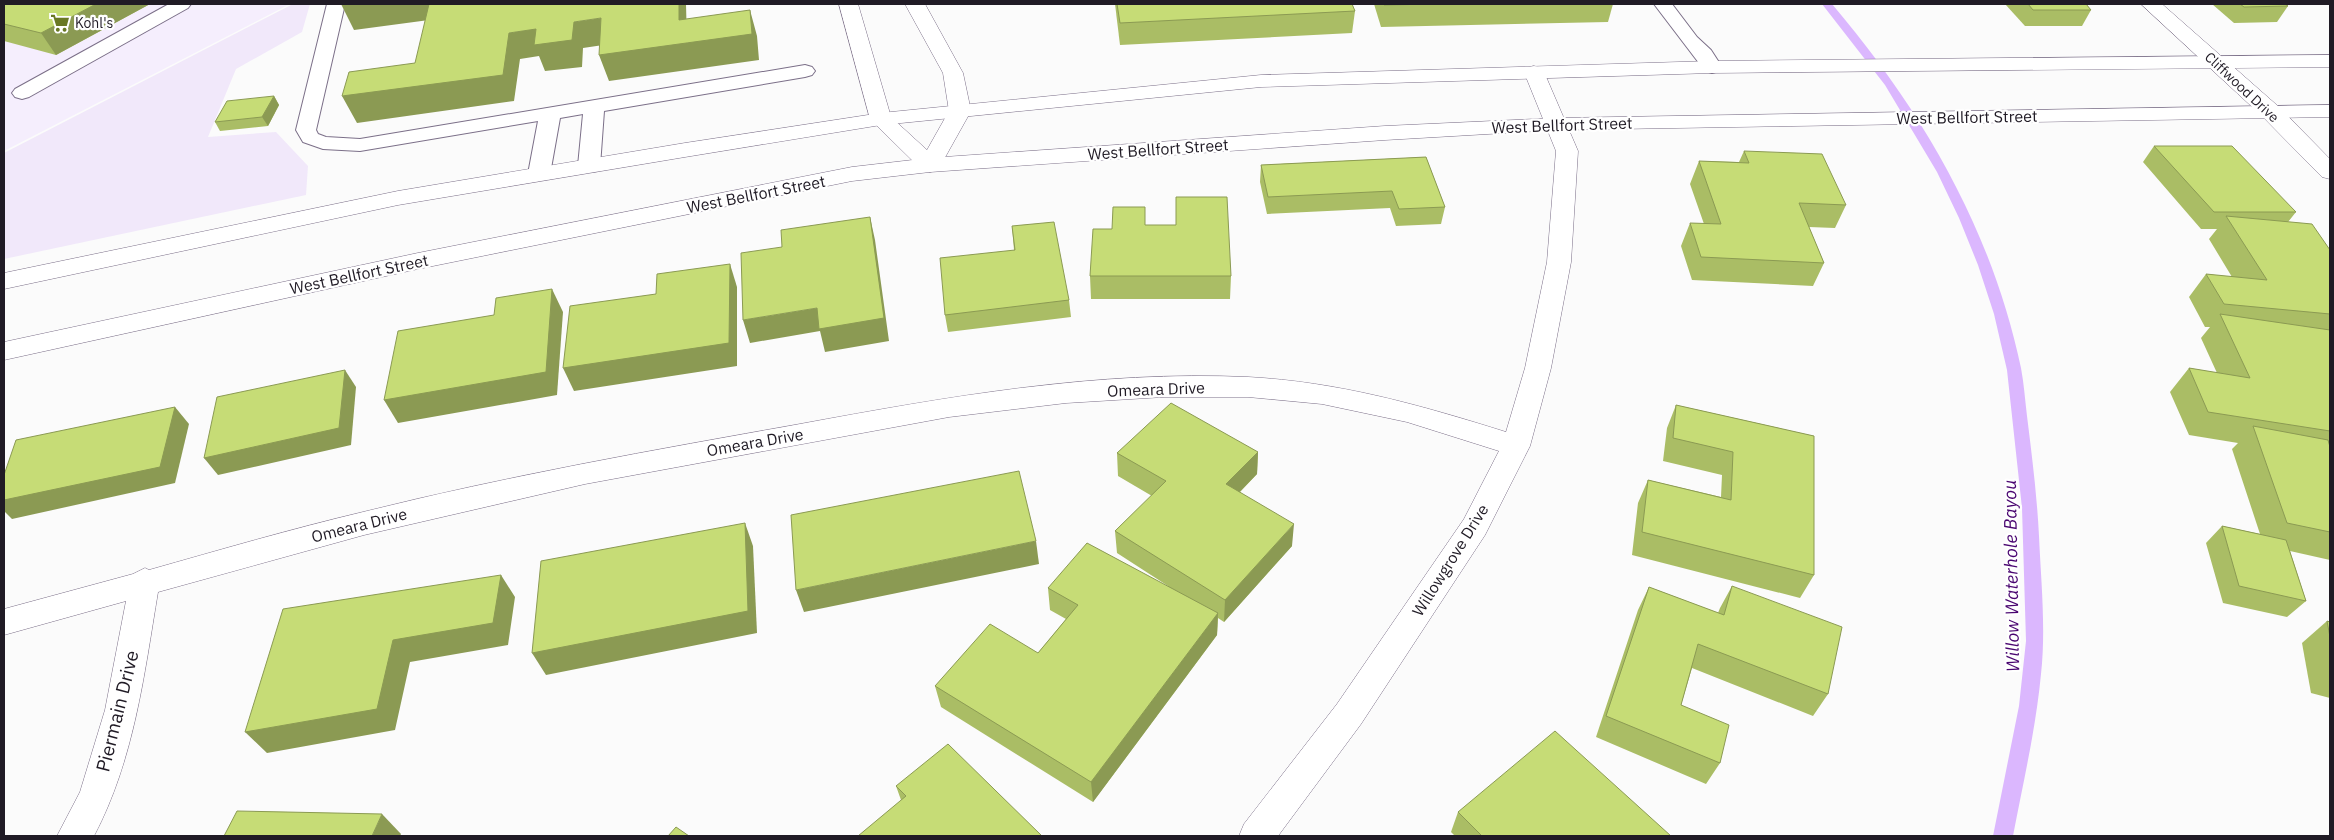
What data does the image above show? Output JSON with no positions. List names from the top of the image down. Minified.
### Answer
{"streets":{"main road":["Cliffwood Drive","West Bellfort Street","Omeara Drive","Willowgrove Drive","Piermain Drive"]},"crossings":[["Cliffwood Drive","West Bellfort Street"],["West Bellfort Street","Willowgrove Drive"],["Omeara Drive","Willowgrove Drive"],["Omeara Drive","Piermain Drive"]],"water":["Willow Waterhole Bayou"],"places":{"supermarket":["Kohl's"]}}
